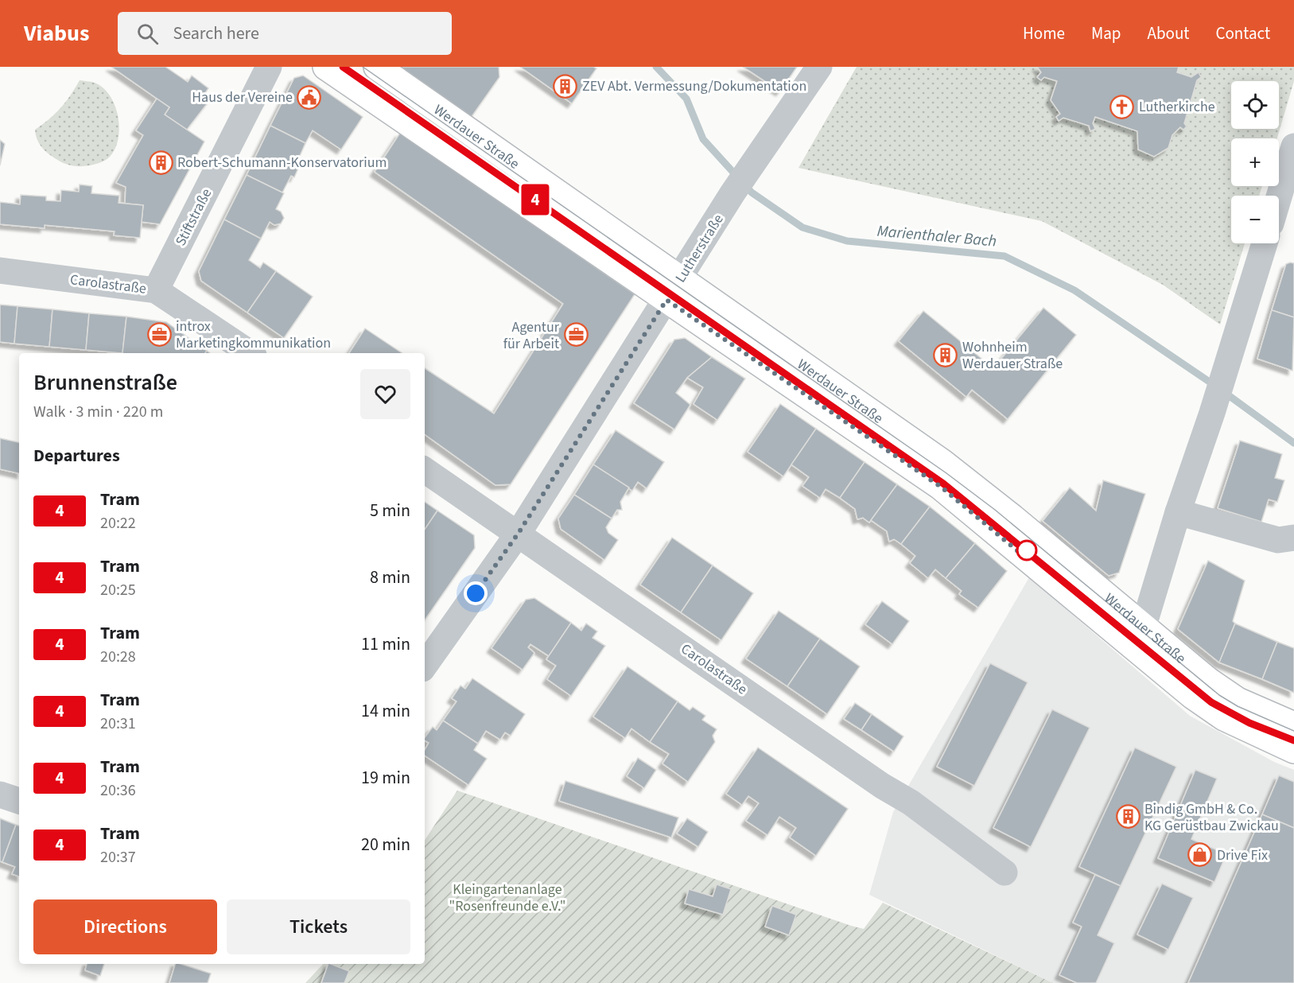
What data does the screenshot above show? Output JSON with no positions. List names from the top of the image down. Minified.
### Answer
{"streets":{"main road":["Werdauer Straße"],"street":["Stiftstraße","Lutherstraße","Carolastraße"]},"crossings":[["Werdauer Straße","Lutherstraße"],["Stiftstraße","Carolastraße"],["Lutherstraße","Carolastraße"]],"water":["Marienthaler Bach"],"parks":["Kleingartenanlage \"Rosenfreunde e.V.\""],"places":{"building":["ZEV Abt. Vermessung/Dokumentation","Robert-Schumann-Konservatorium","Wohnheim Werdauer Straße","Bindig GmbH & Co. KG Gerüstbau Zwickau"],"public building":["Haus der Vereine"],"church":["Lutherkirche"],"office":["introx Marketingkommunikation","Agentur für Arbeit"],"shop":["Drive Fix"]},"lines":["tram line 4"],"page":{"header":"Viabus","search":"Search here","nav":["Home","Map","About","Contact"],"on_map":"4","map_buttons":["+","−"],"heading":[["Brunnenstraße","Walk · 3 min · 220 m"],"Departures"],"list":[{"mark":"4","name":"Tram","note":"20:22","value":"5 min"},{"mark":"4","name":"Tram","note":"20:25","value":"8 min"},{"mark":"4","name":"Tram","note":"20:28","value":"11 min"},{"mark":"4","name":"Tram","note":"20:31","value":"14 min"},{"mark":"4","name":"Tram","note":"20:36","value":"19 min"},{"mark":"4","name":"Tram","note":"20:37","value":"20 min"}],"buttons":["Directions","Tickets"]}}
